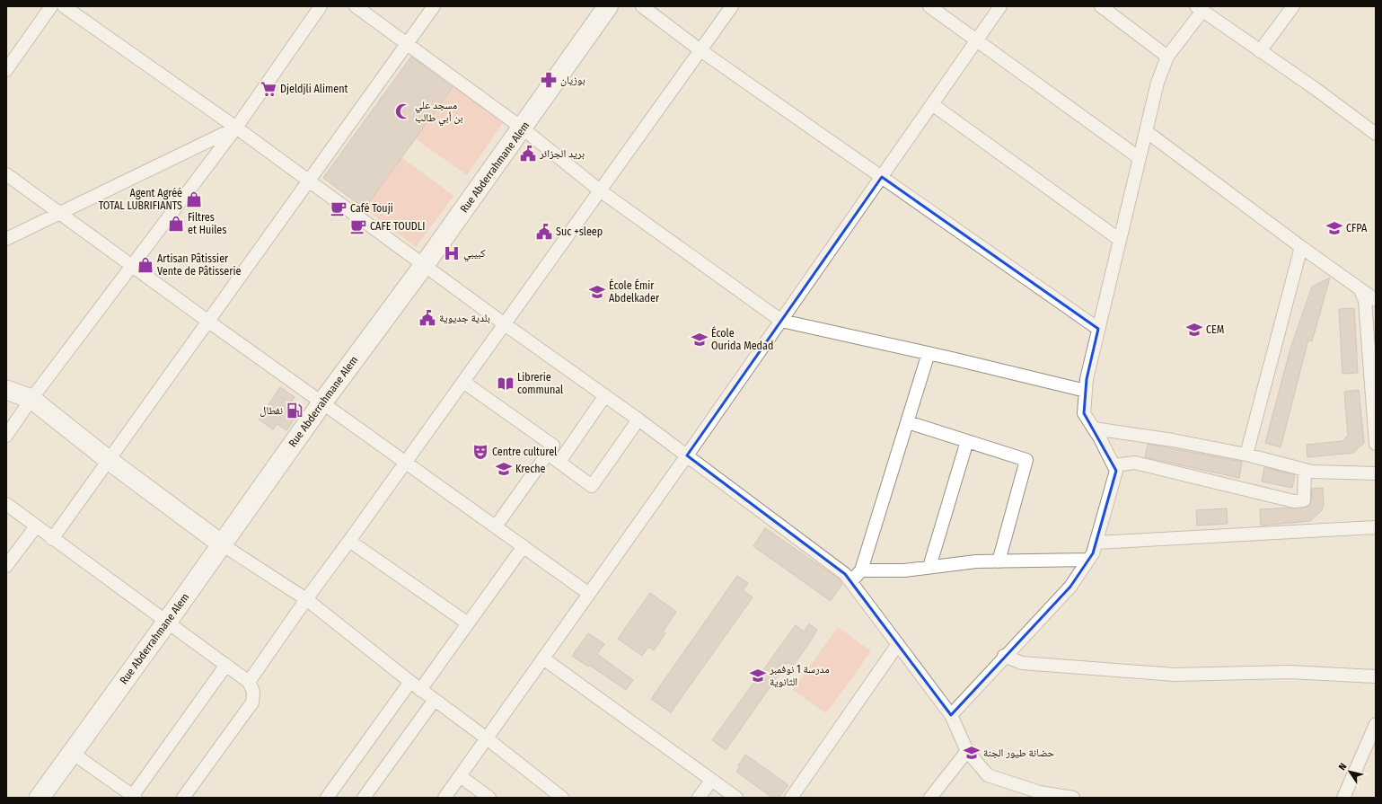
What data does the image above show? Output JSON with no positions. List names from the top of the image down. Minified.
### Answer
{"streets":{"main road":["Rue Abderrahmane Alem"]},"places":{"pharmacy":["بوزيان"],"supermarket":["Djeldjli Aliment"],"mosque":["مسجد علي بن أبي طالب"],"public building":["بريد الجزائر","Suc +sleep","بلدية جديوية"],"shop":["Agent Agréé TOTAL LUBRIFIANTS","Filtres et Huiles","Artisan Pâtissier Vente de Pâtisserie"],"cafe":["Café Touji","CAFE TOUDLI"],"school or university":["CFPA","École Émir Abdelkader","CEM","École Ourida Medad","Kreche","مدرسة 1 نوفمبر الثانوية","حضانة طيور الجنة"],"hospital":["كبيبي"],"library":["Librerie communal"],"fuel station":["نفطال"],"theatre":["Centre culturel"]},"north":"top left"}
